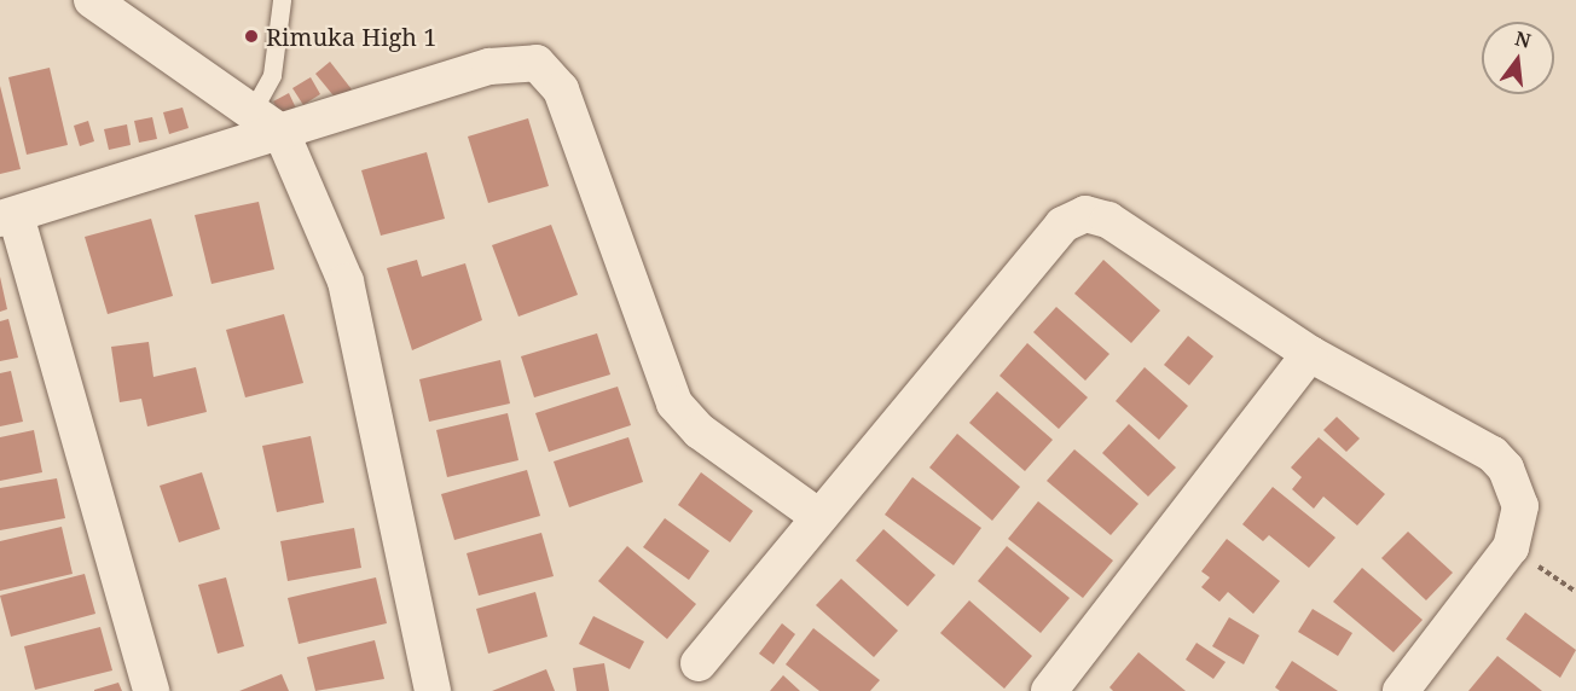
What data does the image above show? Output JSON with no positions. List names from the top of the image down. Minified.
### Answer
{"places":["Rimuka High 1"],"north":"top"}
